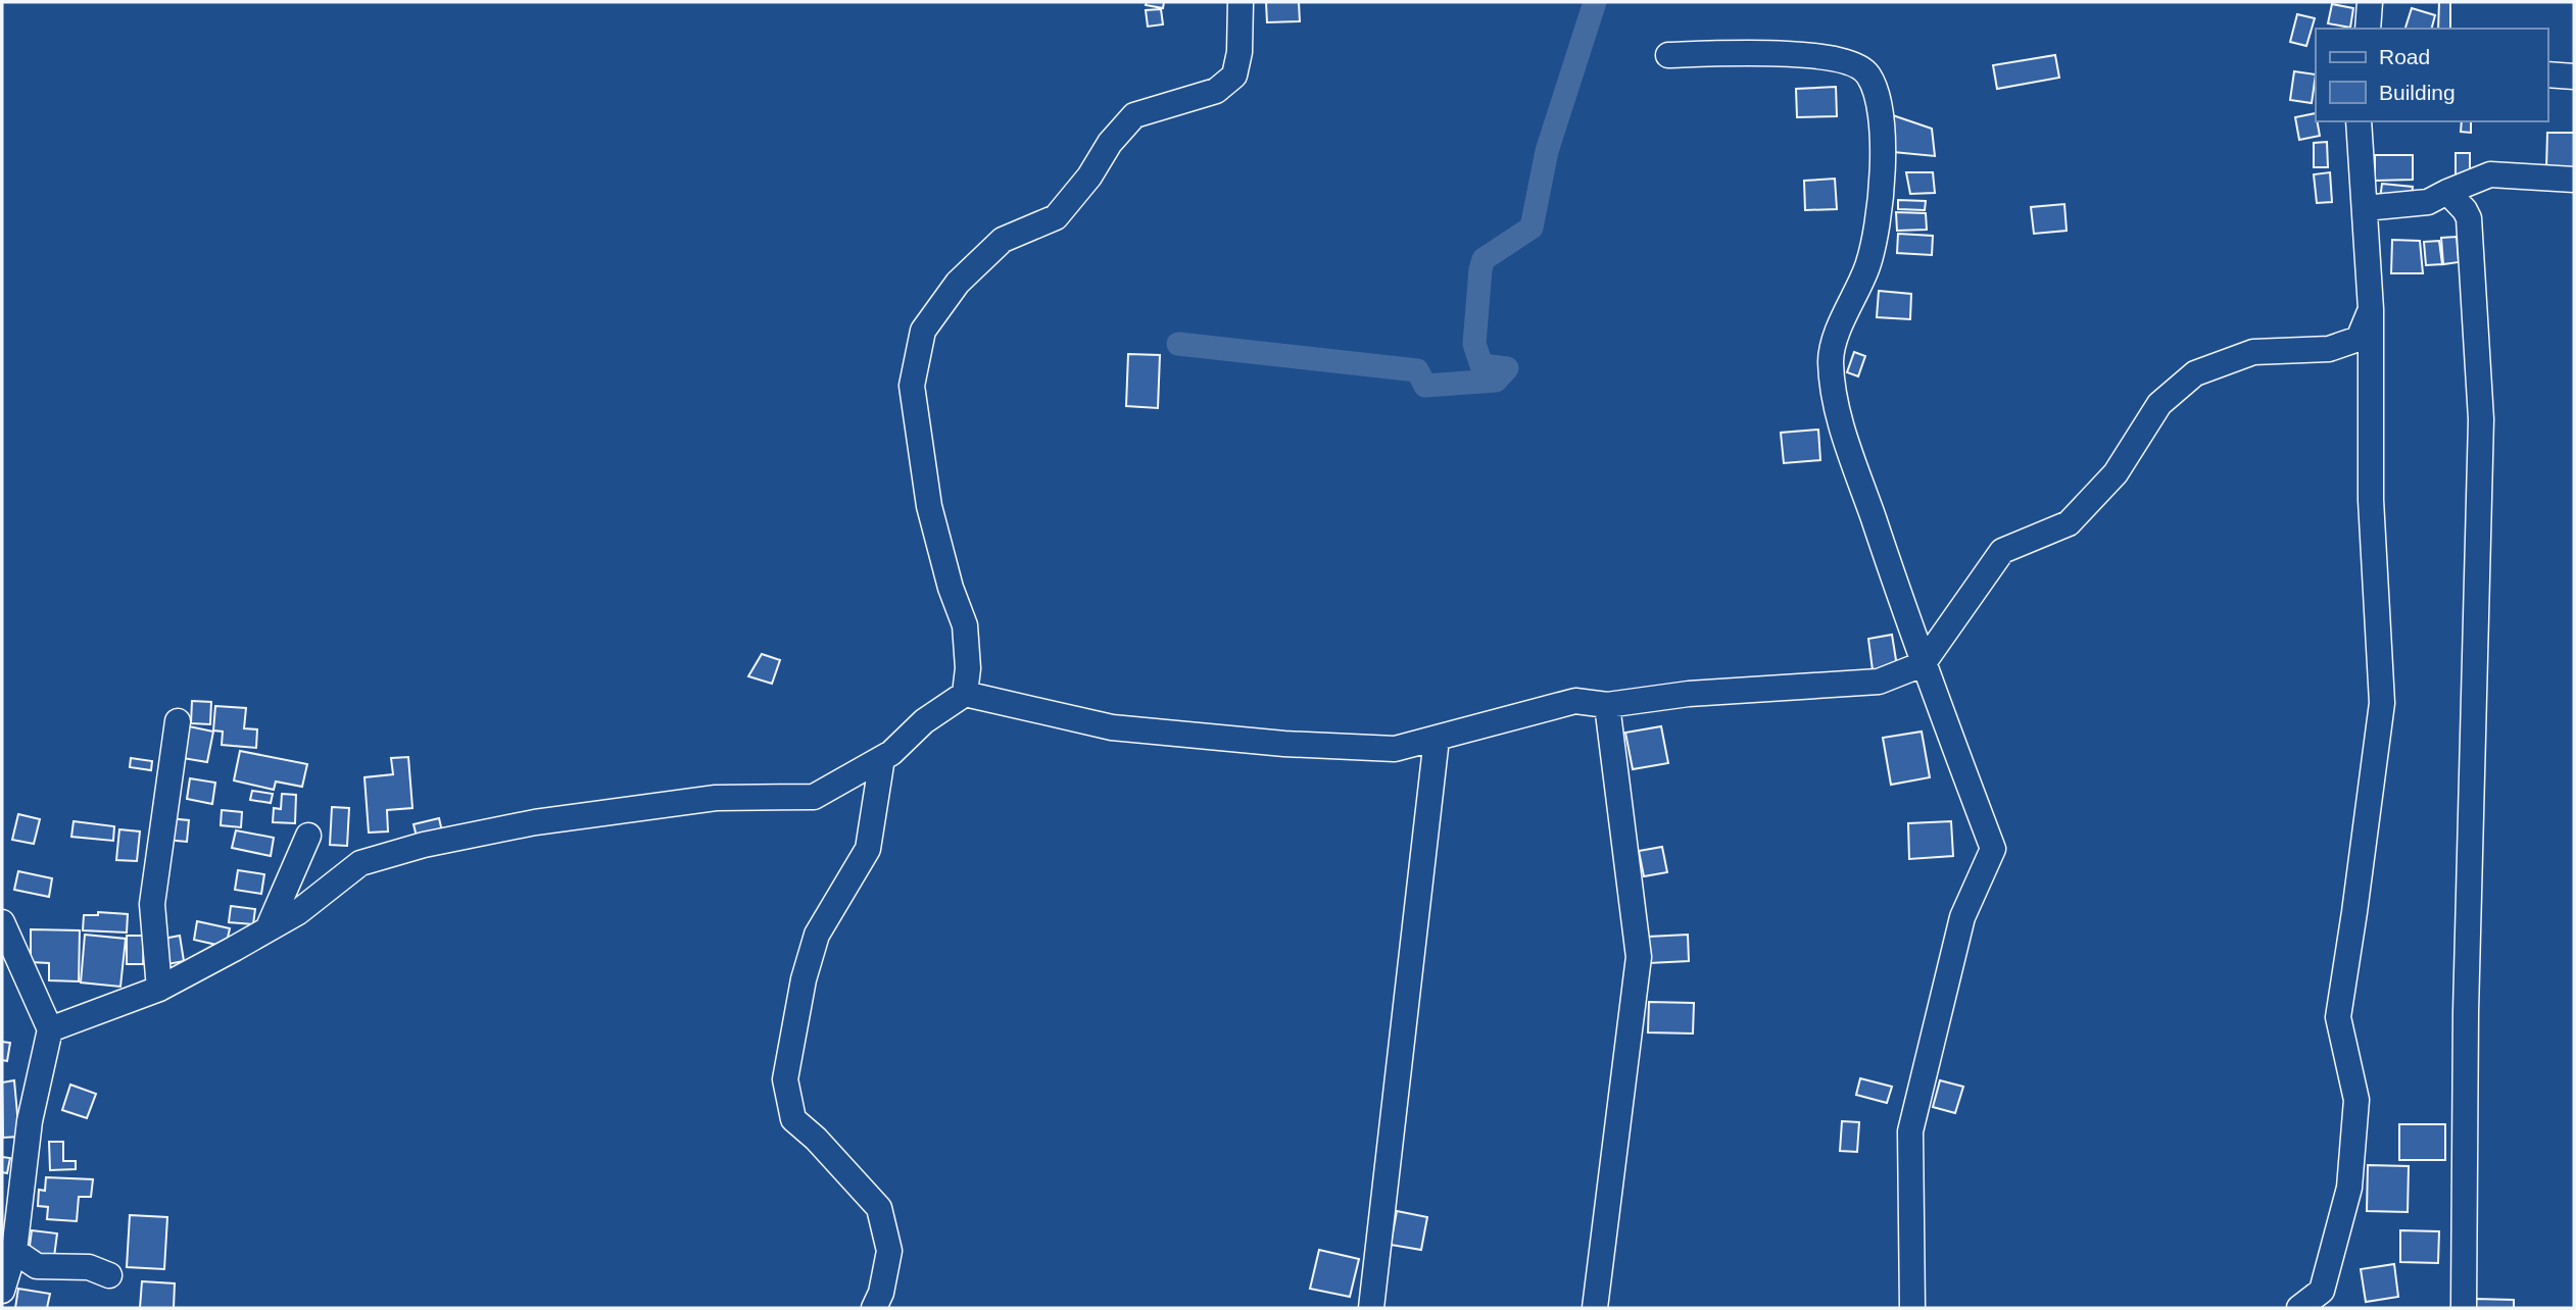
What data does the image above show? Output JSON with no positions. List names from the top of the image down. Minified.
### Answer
{"legend":["Road","Building"]}
